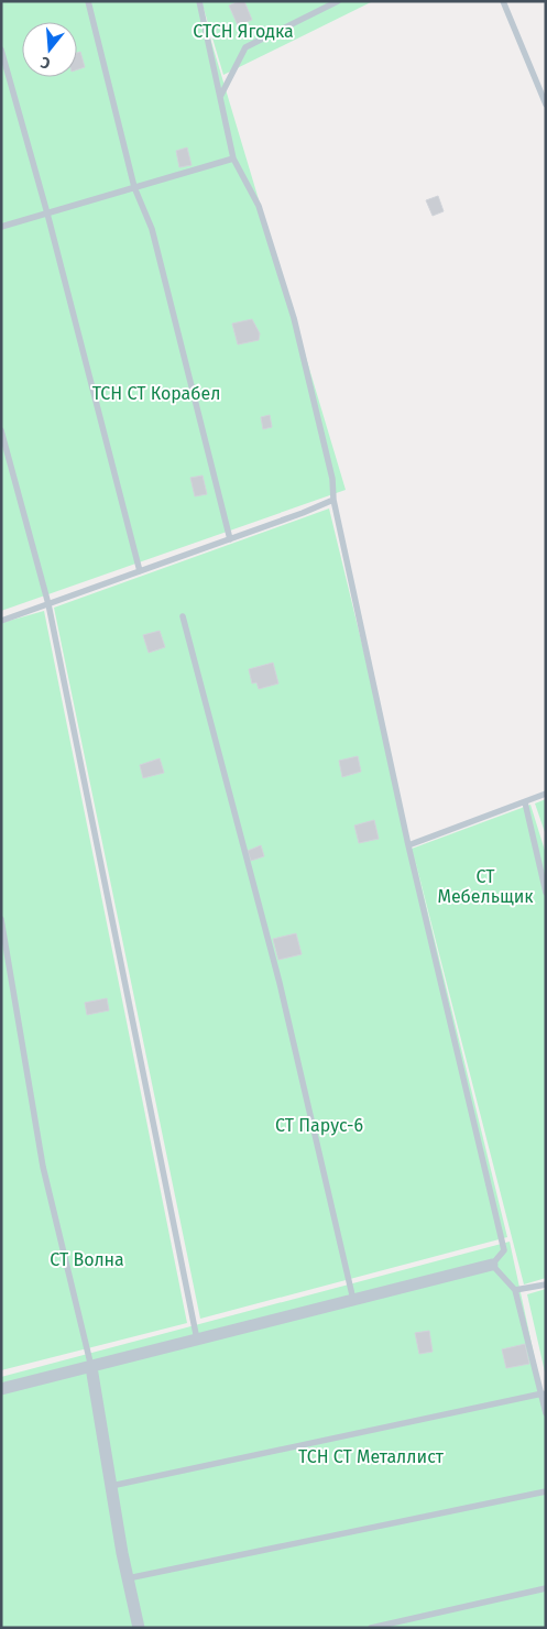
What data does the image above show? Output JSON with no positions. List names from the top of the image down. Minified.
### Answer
{"parks":["СТСН Ягодка","ТСН СТ Корабел","СТ Мебельщик","СТ Парус-6","СТ Волна","ТСН СТ Металлист"],"north":"bottom"}
